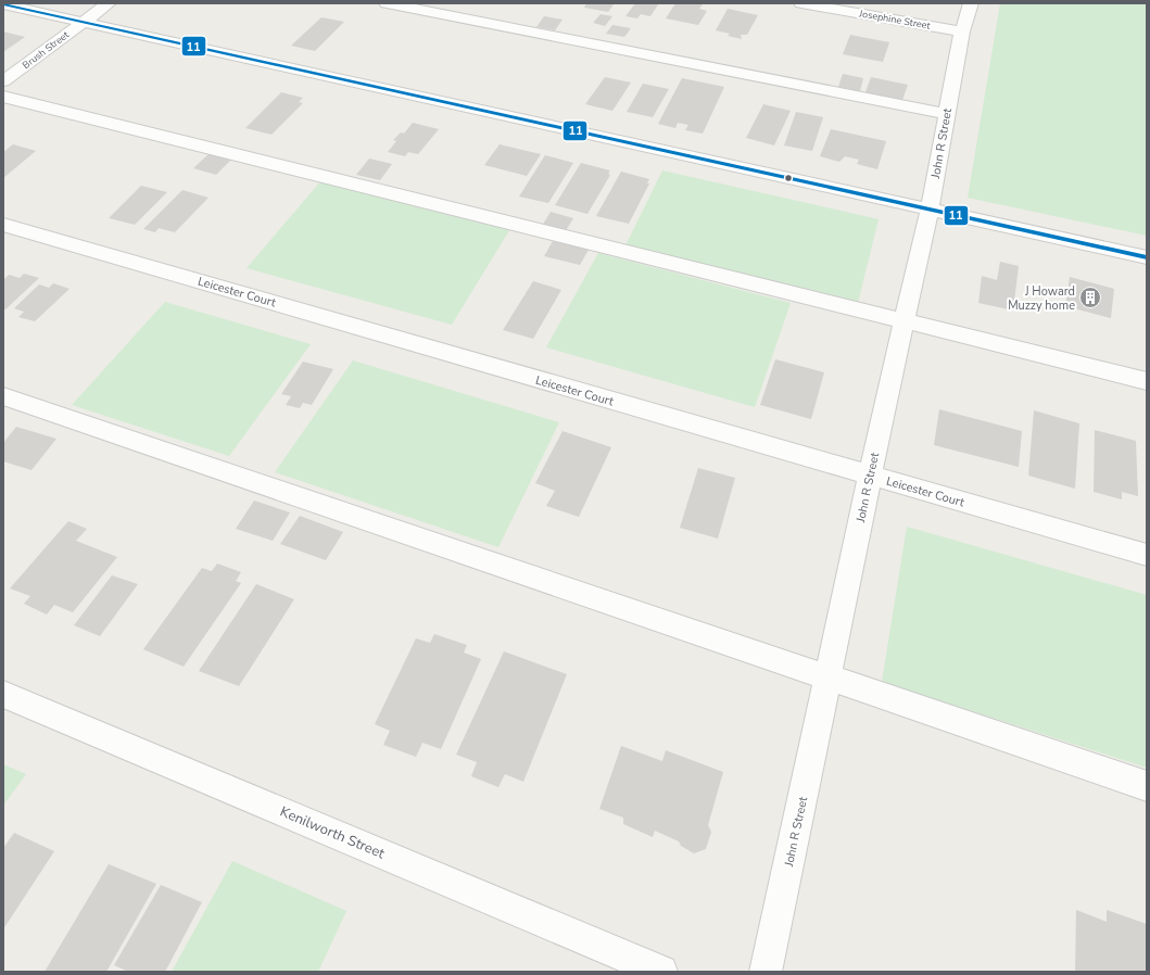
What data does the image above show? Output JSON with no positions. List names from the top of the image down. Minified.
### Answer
{"streets":{"street":["Josephine Street","Brush Street","John R Street","Leicester Court","Kenilworth Street"]},"crossings":[["Josephine Street","John R Street"],["John R Street","Leicester Court"]],"places":{"building":["J Howard Muzzy home"]},"lines":["transit line 11"]}
